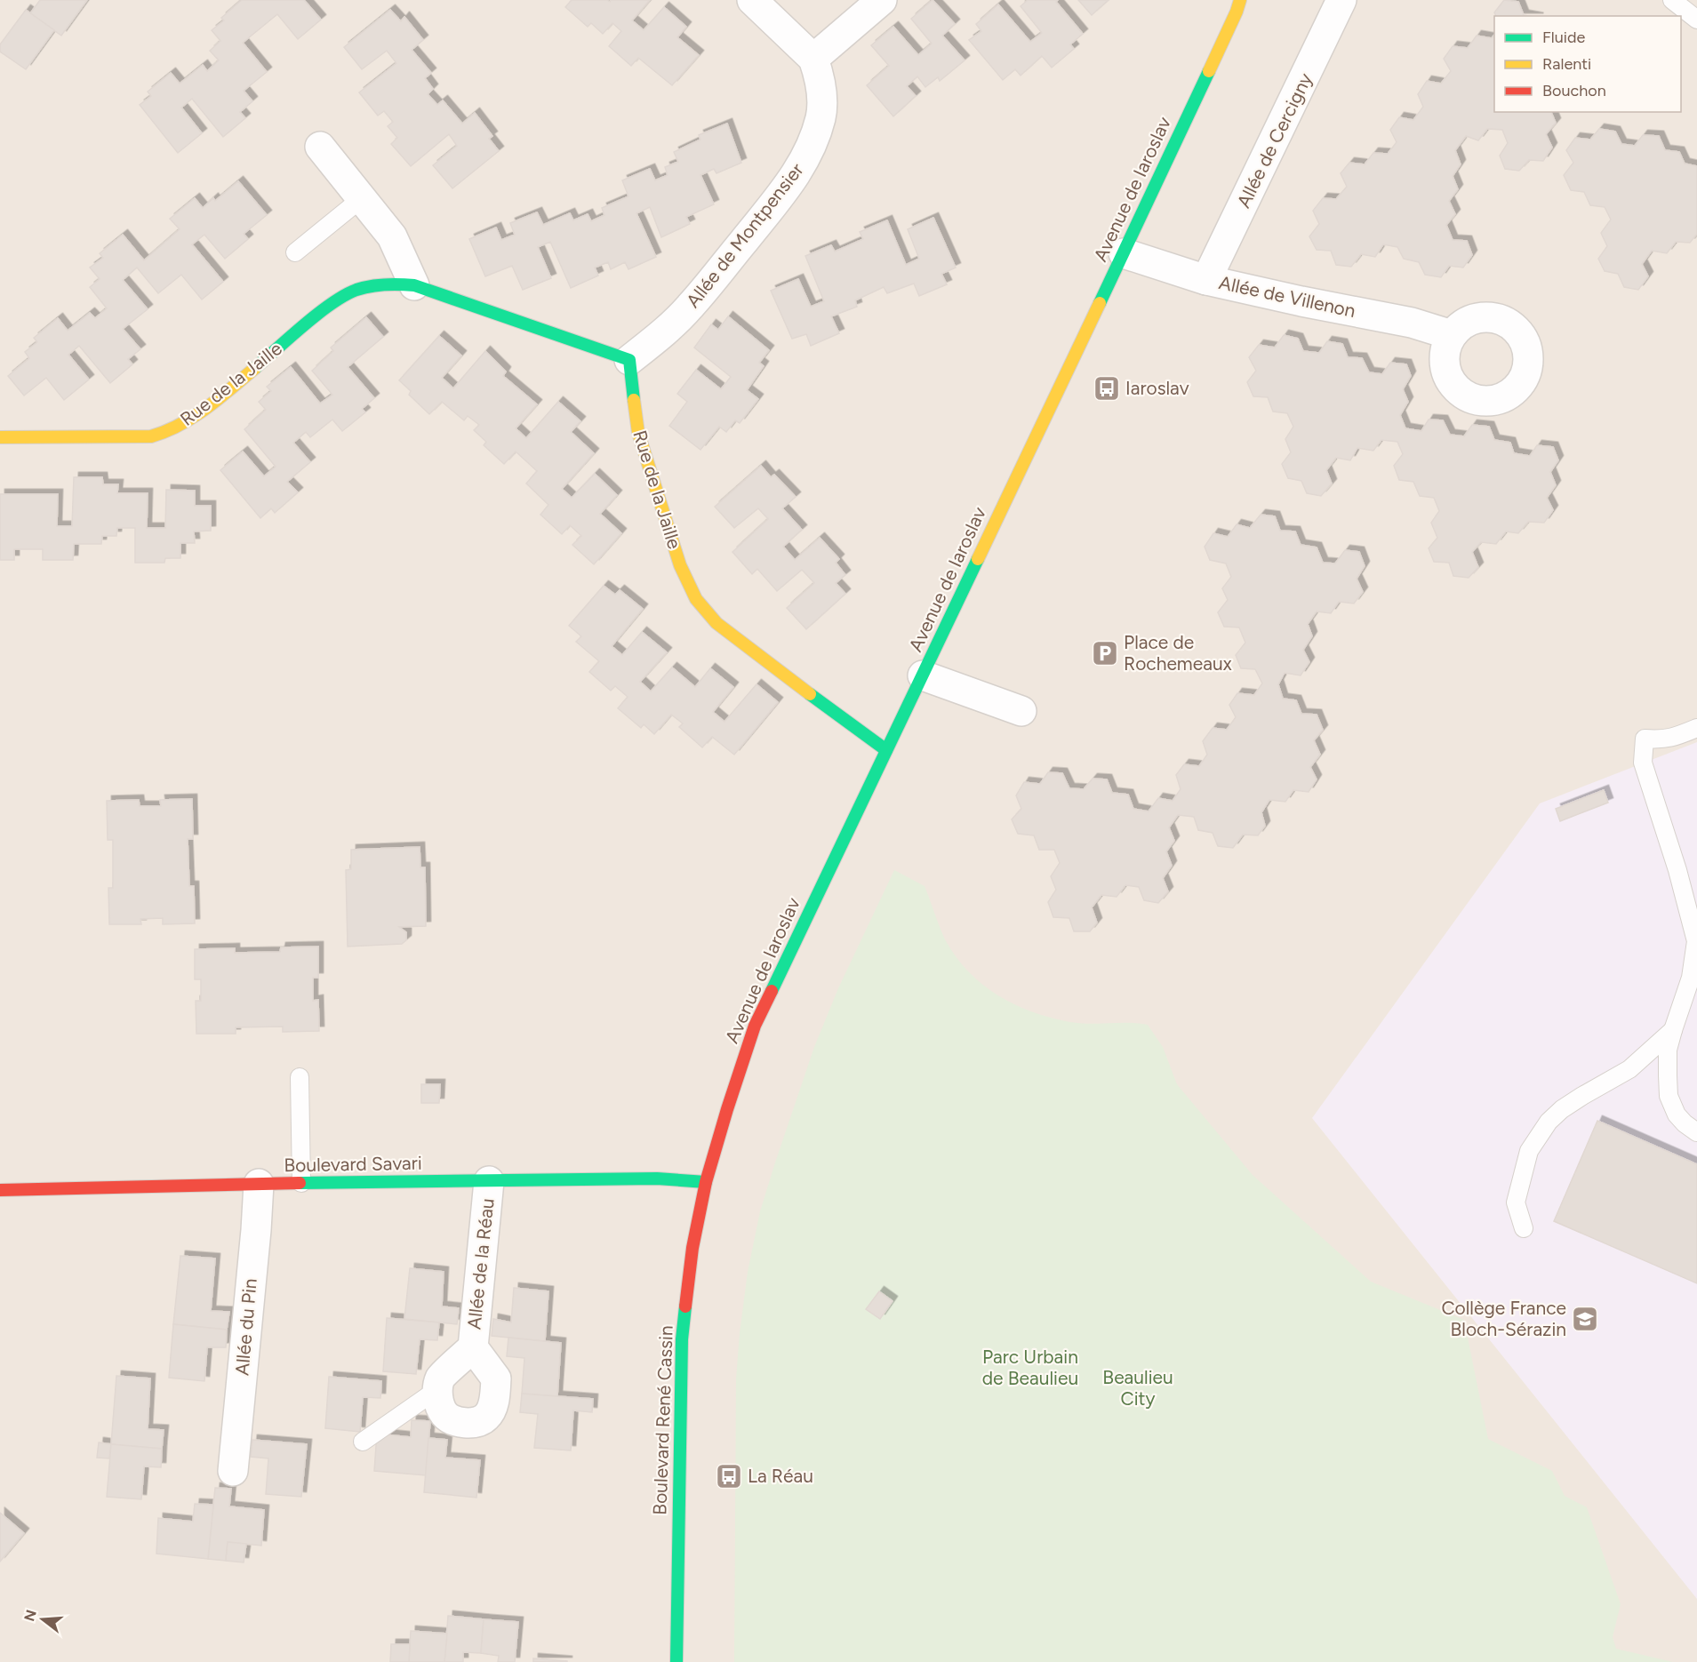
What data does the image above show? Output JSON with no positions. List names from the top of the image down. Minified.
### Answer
{"streets":{"street":["Allée de Cercigny","Avenue de Iaroslav","Allée de Montpensier","Allée de Villenon","Rue de la Jaille","Boulevard Savari","Allée de la Réau","Allée du Pin","Boulevard René Cassin"]},"crossings":[["Allée de Cercigny","Allée de Villenon"],["Avenue de Iaroslav","Allée de Villenon"],["Avenue de Iaroslav","Rue de la Jaille"],["Avenue de Iaroslav","Boulevard Savari"],["Avenue de Iaroslav","Boulevard René Cassin"],["Allée de Montpensier","Rue de la Jaille"],["Boulevard Savari","Allée de la Réau"],["Boulevard Savari","Allée du Pin"],["Boulevard Savari","Boulevard René Cassin"]],"parks":["Parc Urbain de Beaulieu","Beaulieu City"],"places":{"bus stop":["Iaroslav","La Réau"],"parking":["Place de Rochemeaux"],"school or university":["Collège France Bloch-Sérazin"]},"legend":["Fluide","Ralenti","Bouchon"],"north":"left"}
